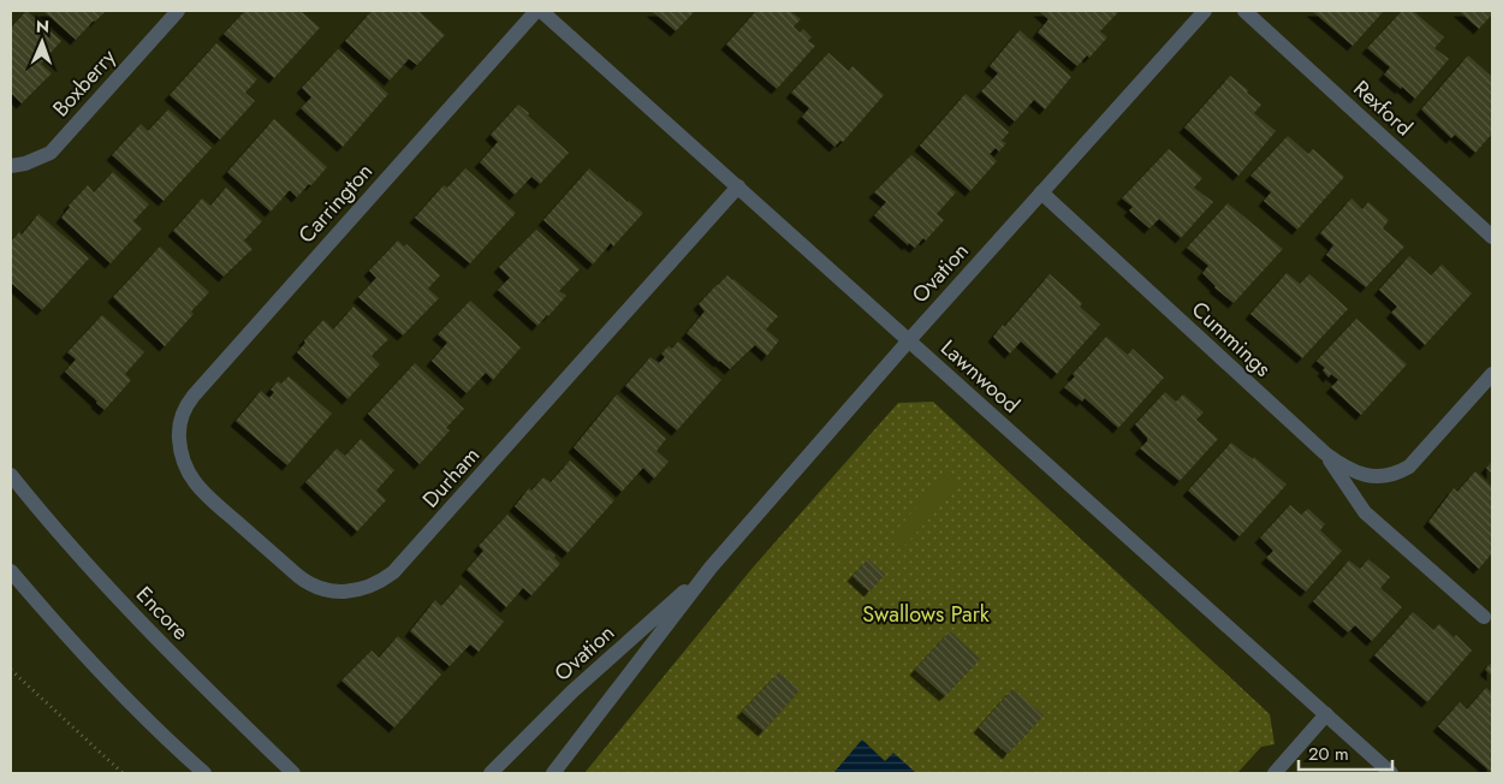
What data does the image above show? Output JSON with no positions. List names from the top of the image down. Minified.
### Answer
{"streets":{"street":["Boxberry","Rexford","Carrington","Ovation","Cummings","Lawnwood","Durham","Encore"]},"crossings":[["Carrington","Durham"],["Ovation","Cummings"],["Ovation","Lawnwood"],["Lawnwood","Durham"]],"parks":["Swallows Park"],"scale_bar":"20 m","north":"top"}
